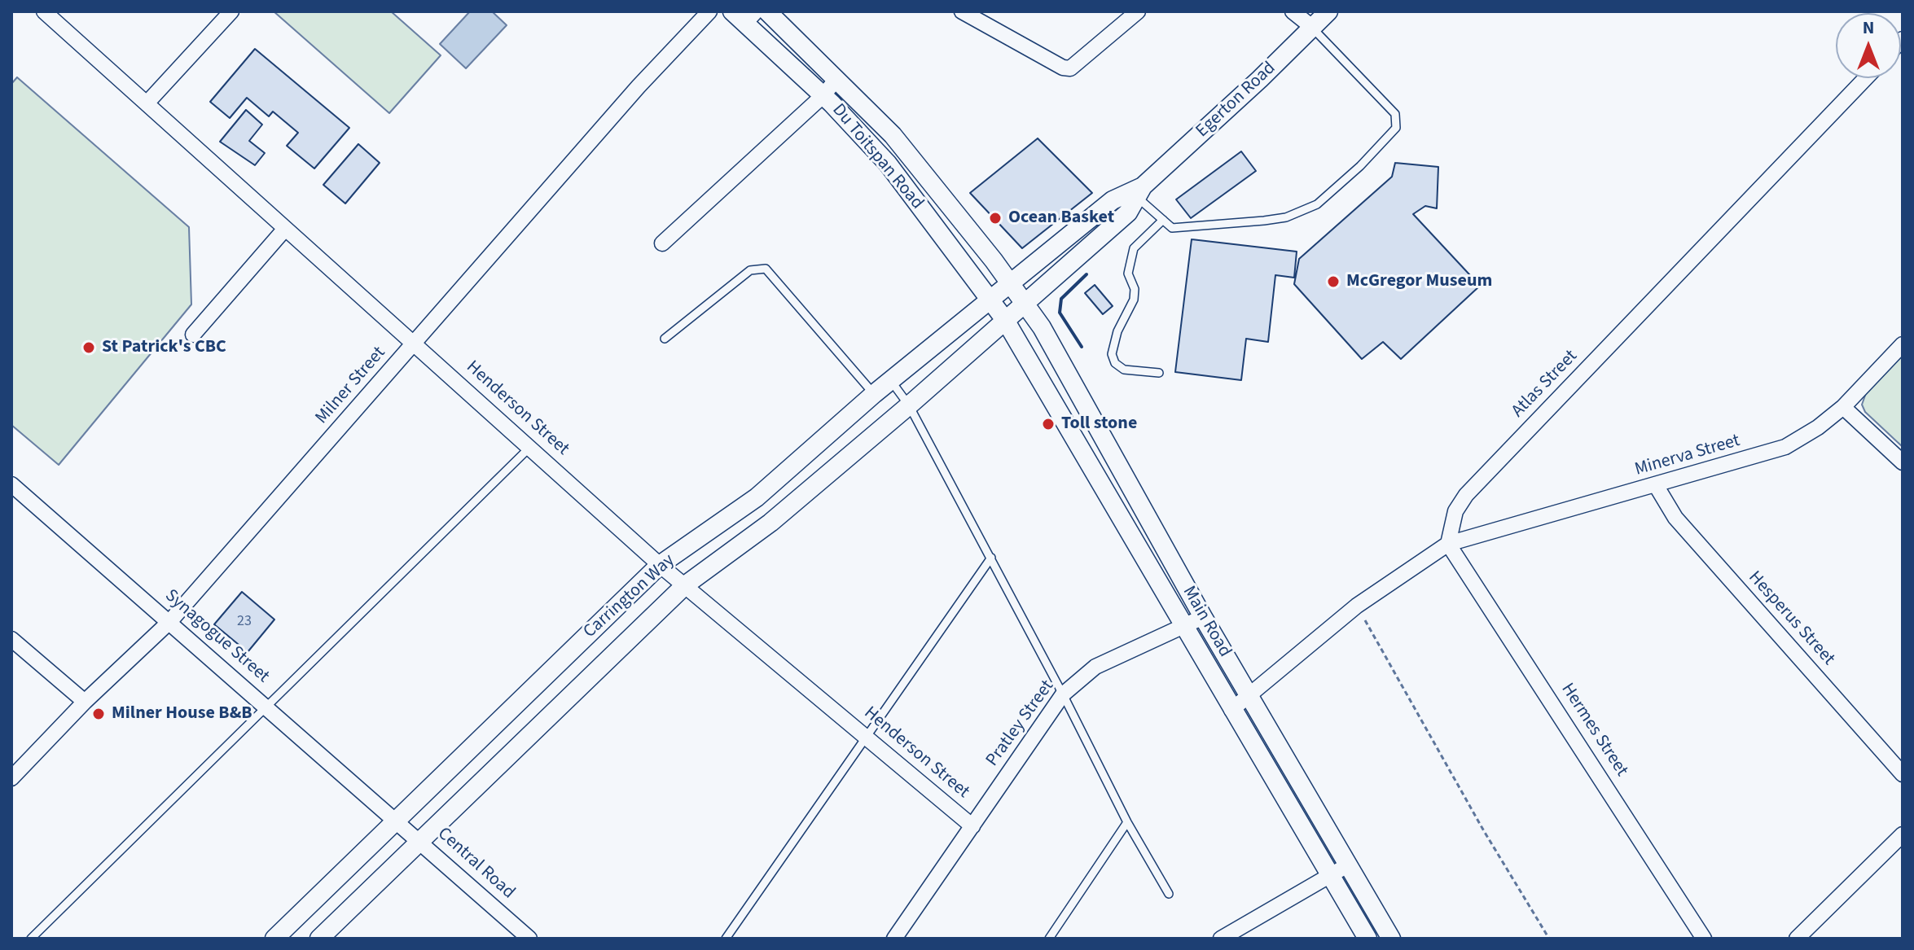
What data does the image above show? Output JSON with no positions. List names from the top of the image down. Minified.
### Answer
{"streets":{"street":["Egerton Road","Du Toitspan Road","Atlas Street","Milner Street","Henderson Street","Minerva Street","Carrington Way","Hesperus Street","Main Road","Synagogue Street","Pratley Street","Hermes Street","Central Road"]},"crossings":[["Egerton Road","Du Toitspan Road"],["Egerton Road","Carrington Way"],["Egerton Road","Main Road"],["Du Toitspan Road","Carrington Way"],["Du Toitspan Road","Main Road"],["Atlas Street","Minerva Street"],["Atlas Street","Hermes Street"],["Milner Street","Henderson Street"],["Milner Street","Synagogue Street"],["Henderson Street","Carrington Way"],["Henderson Street","Pratley Street"],["Minerva Street","Hesperus Street"],["Minerva Street","Hermes Street"],["Carrington Way","Main Road"],["Carrington Way","Synagogue Street"],["Carrington Way","Central Road"],["Main Road","Pratley Street"],["Synagogue Street","Central Road"]],"places":["Ocean Basket","McGregor Museum","St Patrick's CBC","Toll stone","Milner House B&B"],"house_numbers":["23"],"north":"top"}
